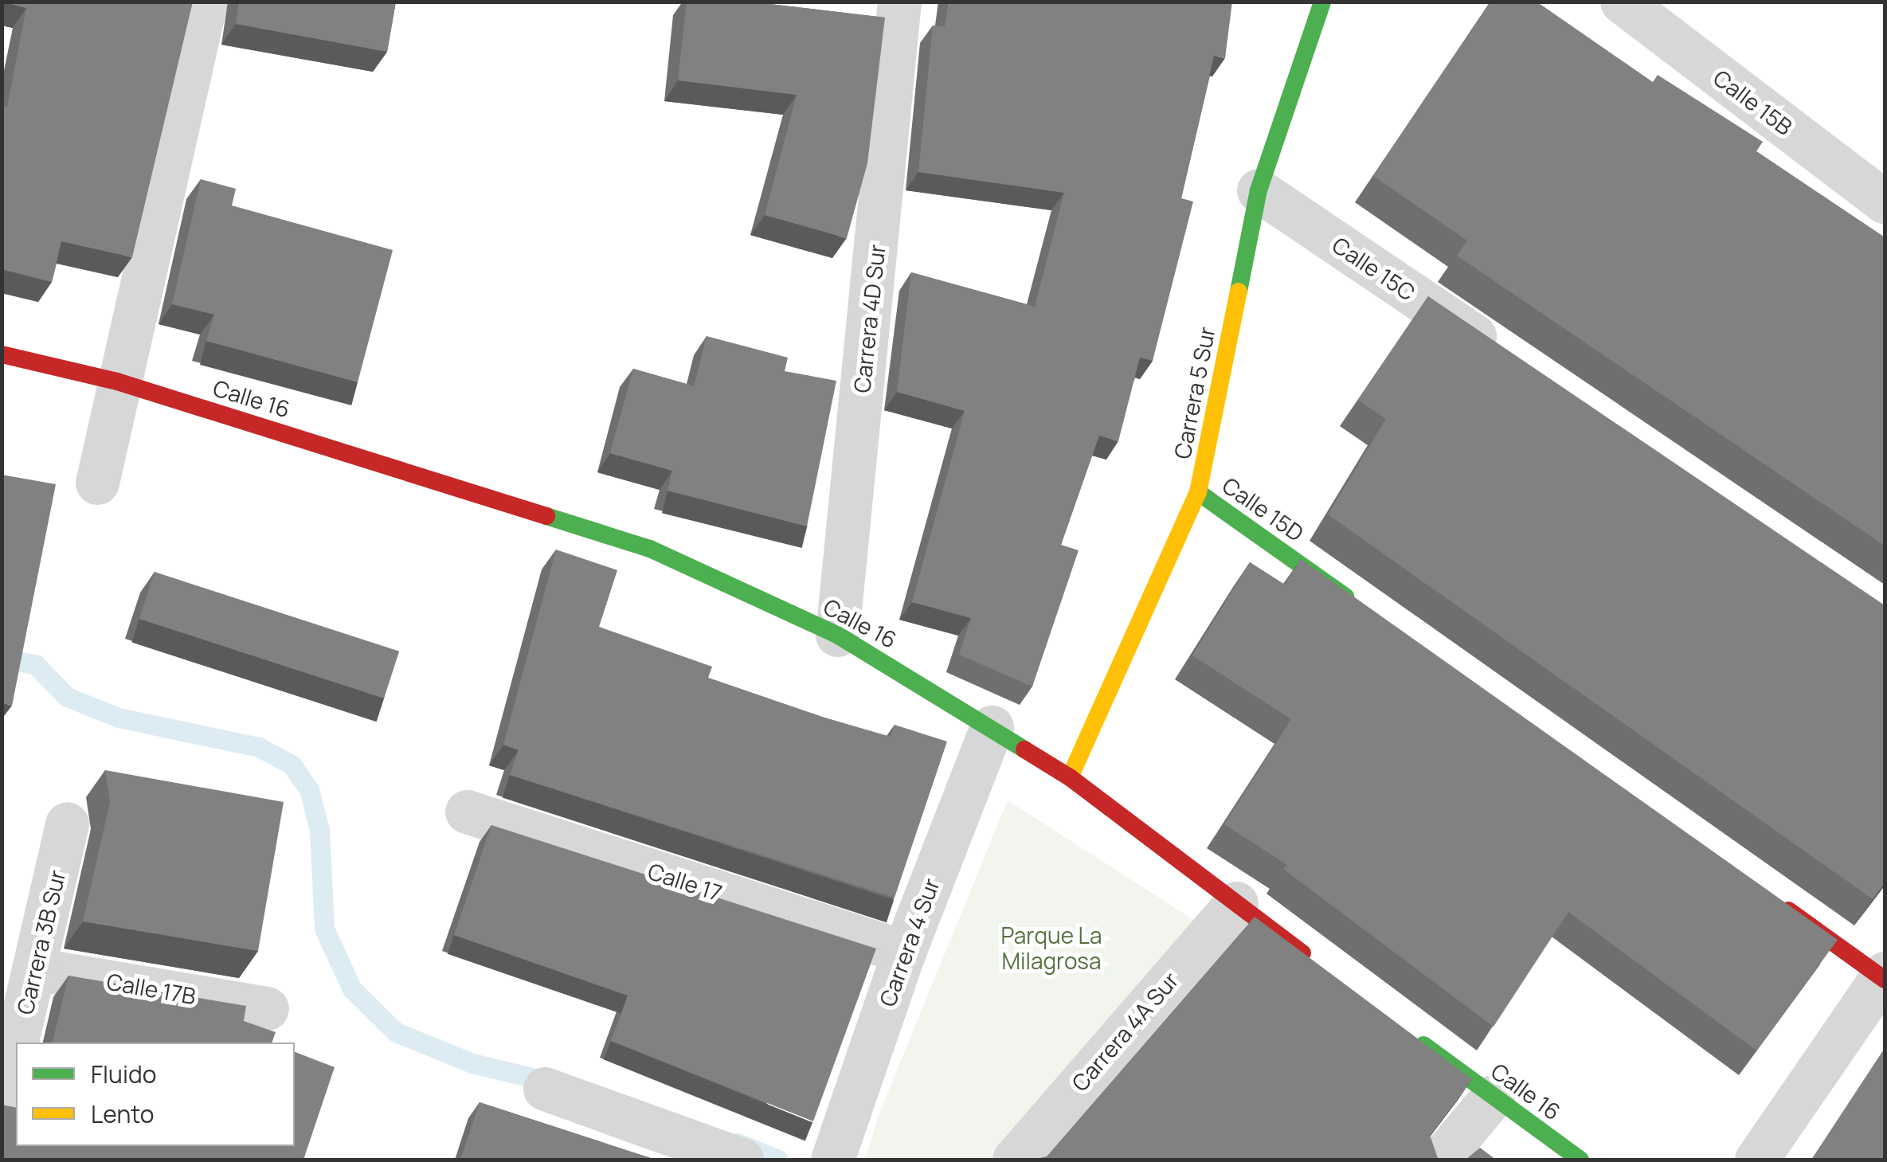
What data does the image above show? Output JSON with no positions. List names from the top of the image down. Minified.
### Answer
{"streets":{"street":["Calle 15B","Calle 15C","Carrera 4D Sur","Carrera 5 Sur","Calle 16","Calle 15D","Calle 17","Carrera 3B Sur","Carrera 4 Sur","Calle 17B","Carrera 4A Sur"]},"crossings":[["Calle 15C","Carrera 5 Sur"],["Carrera 4D Sur","Calle 16"],["Carrera 5 Sur","Calle 16"],["Carrera 5 Sur","Calle 15D"],["Calle 16","Carrera 4 Sur"],["Calle 16","Carrera 4A Sur"],["Calle 17","Carrera 4 Sur"],["Carrera 3B Sur","Calle 17B"]],"parks":["Parque La Milagrosa"],"legend":["Fluido","Lento"]}
